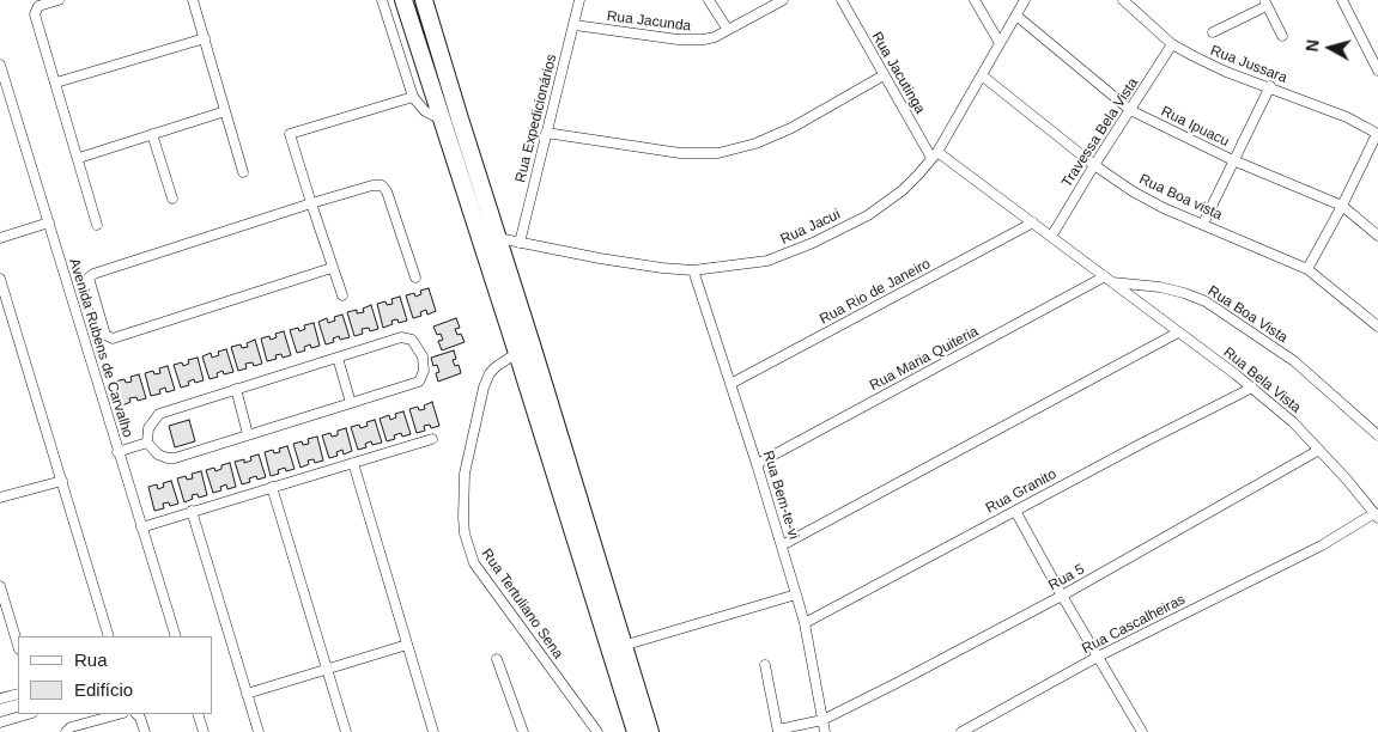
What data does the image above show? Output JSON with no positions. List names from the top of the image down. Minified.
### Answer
{"streets":{"street":["Rua Jacunda","Rua Jussara","Rua Jacutinga","Rua Expedicionários","Rua Ipuacu","Travessa Bela Vista","Rua Boa vista","Rua Jacui","Rua Rio de Janeiro","Rua Boa Vista","Avenida Rubens de Carvalho","Rua Maria Quiteria","Rua Bela Vista","Rua Granito","Rua Bem-te-vi","Rua 5","Rua Tertuliano Sena","Rua Cascalheiras"]},"crossings":[["Rua Jacunda","Rua Expedicionários"],["Rua Jussara","Travessa Bela Vista"],["Rua Jacutinga","Rua Jacui"],["Rua Expedicionários","Rua Jacui"],["Rua Ipuacu","Travessa Bela Vista"],["Rua Ipuacu","Rua Jacui"],["Travessa Bela Vista","Rua Boa vista"],["Rua Boa vista","Rua Jacui"],["Rua Jacui","Rua Bem-te-vi"],["Rua Rio de Janeiro","Rua Bem-te-vi"],["Rua Boa Vista","Rua Maria Quiteria"],["Rua Boa Vista","Rua Bela Vista"],["Rua Maria Quiteria","Rua Bela Vista"],["Rua Maria Quiteria","Rua Bem-te-vi"],["Rua Bela Vista","Rua Granito"],["Rua Bela Vista","Rua 5"],["Rua Bela Vista","Rua Cascalheiras"],["Rua Granito","Rua Bem-te-vi"],["Rua Bem-te-vi","Rua 5"]],"legend":["Rua","Edifício"],"north":"left"}
